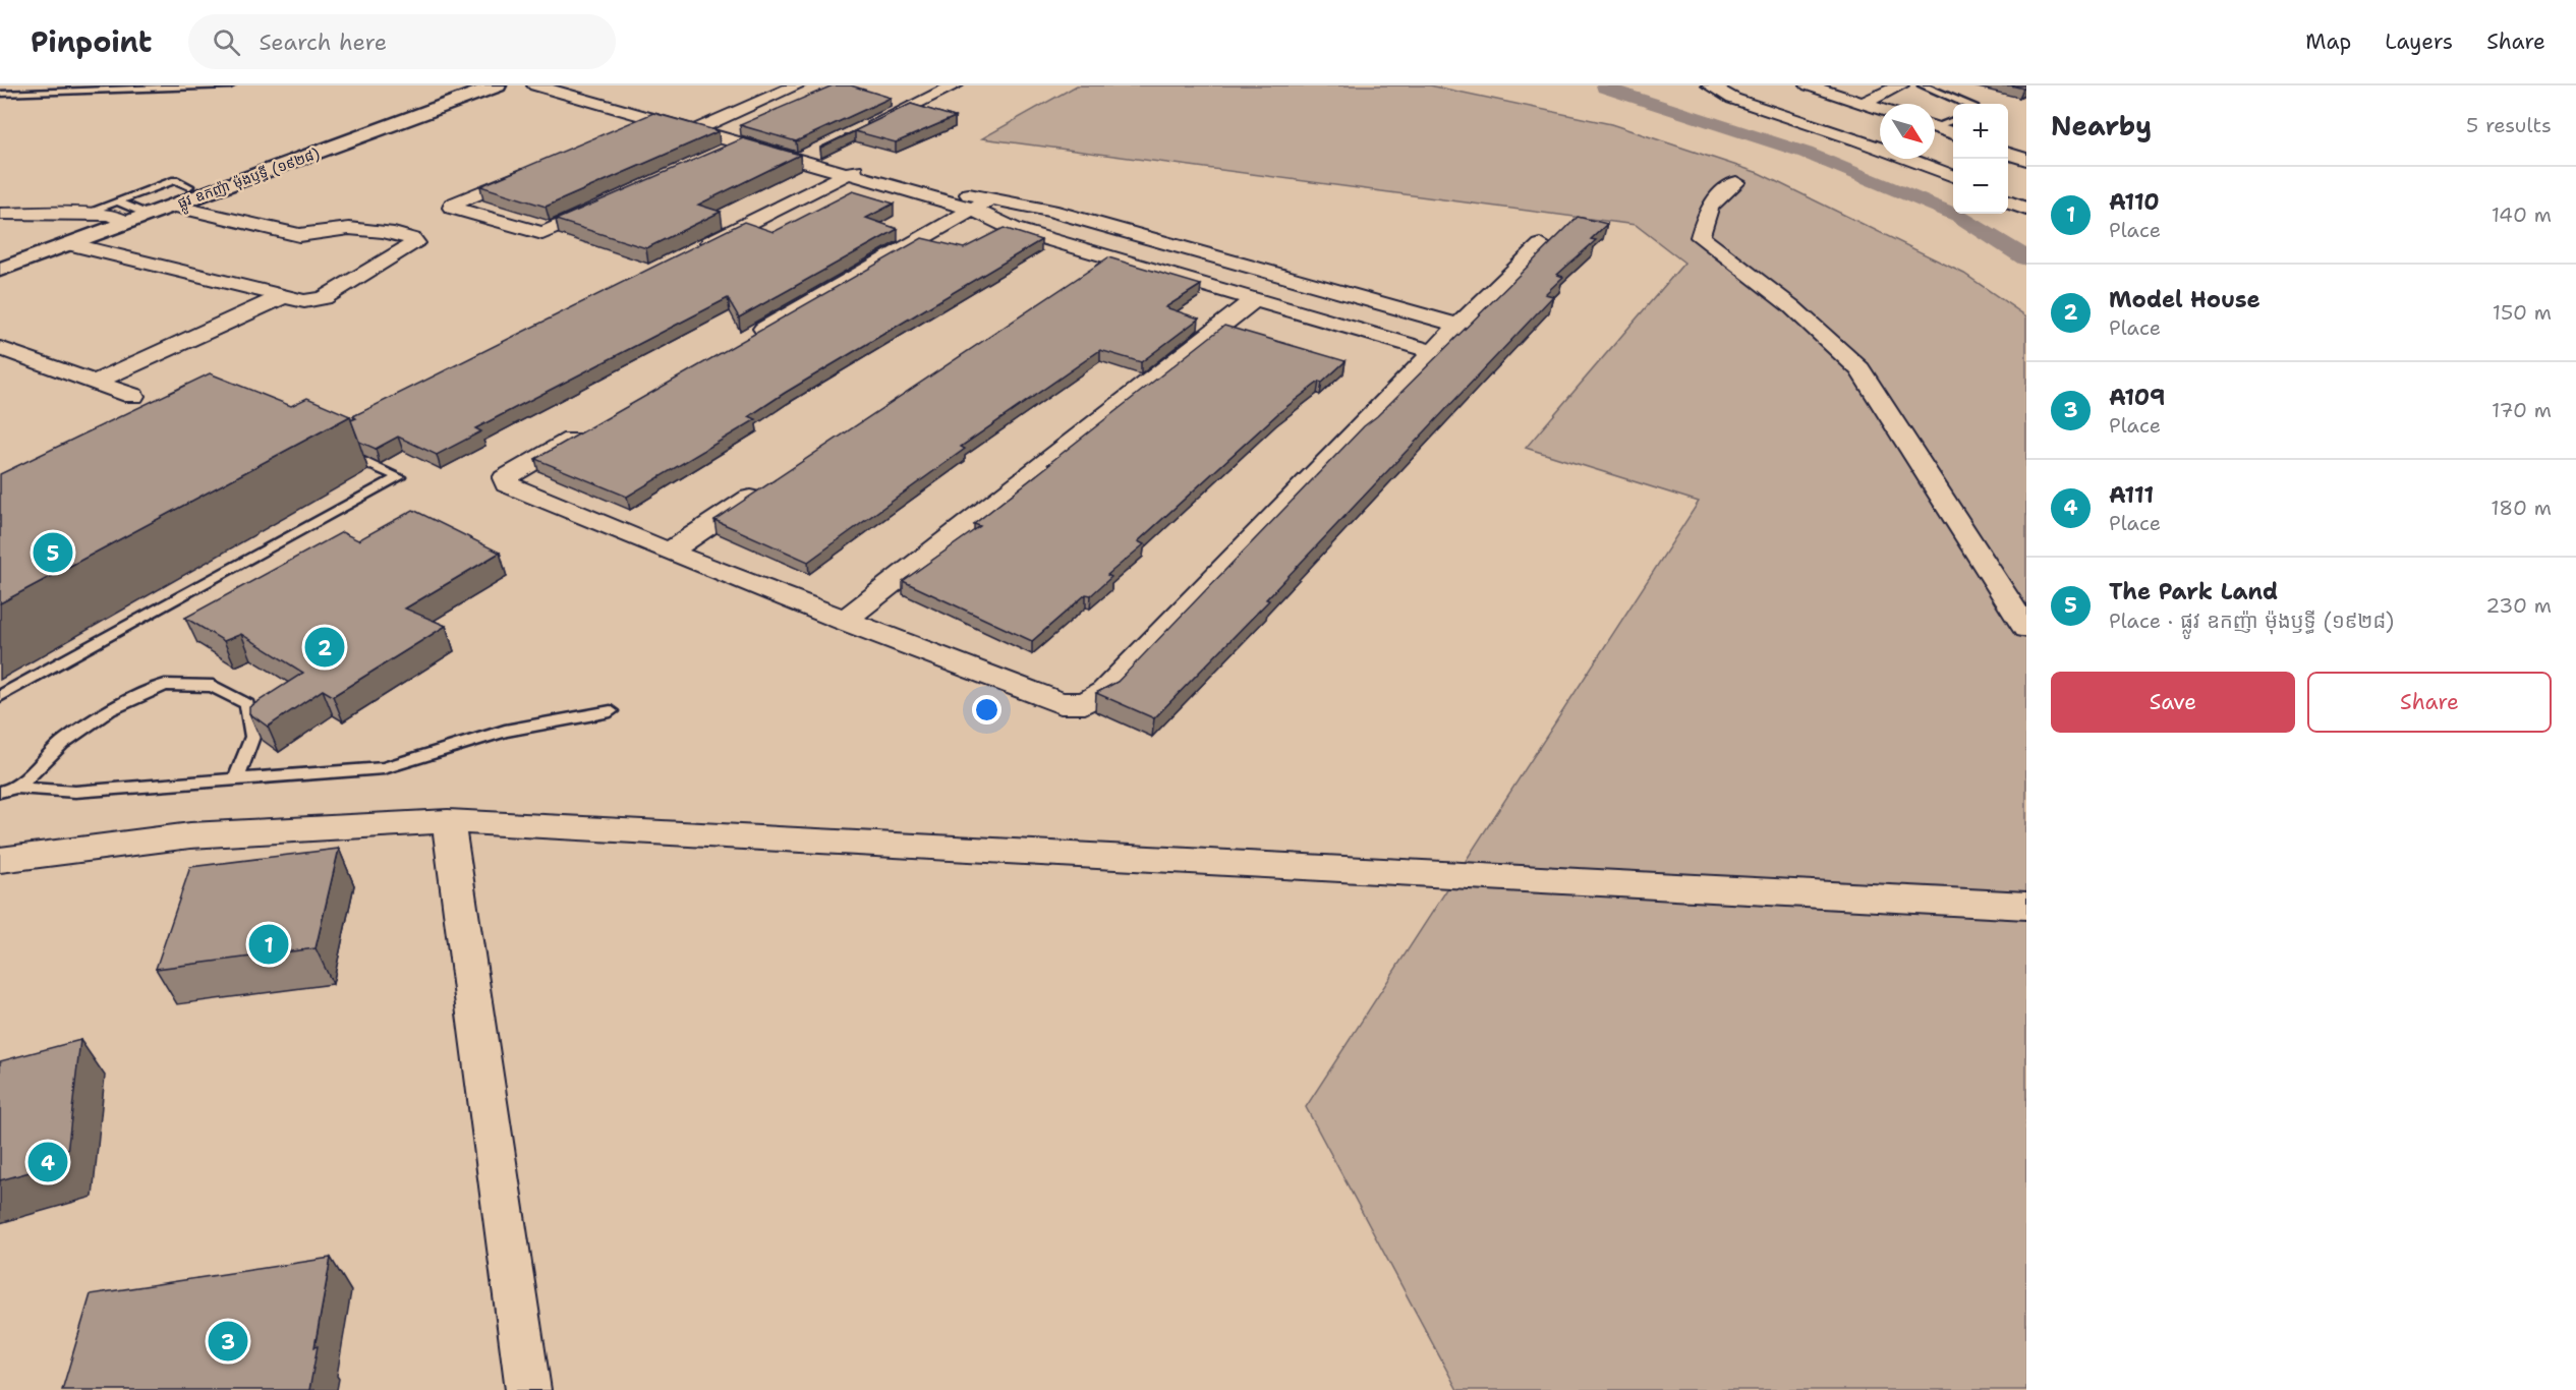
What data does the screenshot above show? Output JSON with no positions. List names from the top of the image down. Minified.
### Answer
{"streets":{"main road":["ផ្លូវ ឧកញ៉ា ម៉ុងឫទ្ធី (១៩២៨)"]},"north":"bottom right","page":{"header":"Pinpoint","search":"Search here","nav":["Map","Layers","Share"],"heading":["Nearby","5 results"],"map_buttons":["+","−"],"list":[{"mark":"1","name":"A110","note":"Place","value":"140 m"},{"mark":"2","name":"Model House","note":"Place","value":"150 m"},{"mark":"3","name":"A109","note":"Place","value":"170 m"},{"mark":"4","name":"A111","note":"Place","value":"180 m"},{"mark":"5","name":"The Park Land","note":"Place · ផ្លូវ ឧកញ៉ា ម៉ុងឫទ្ធី (១៩២៨)","value":"230 m"}],"pins":["5","2","1","4","3"],"buttons":["Save","Share"]}}
